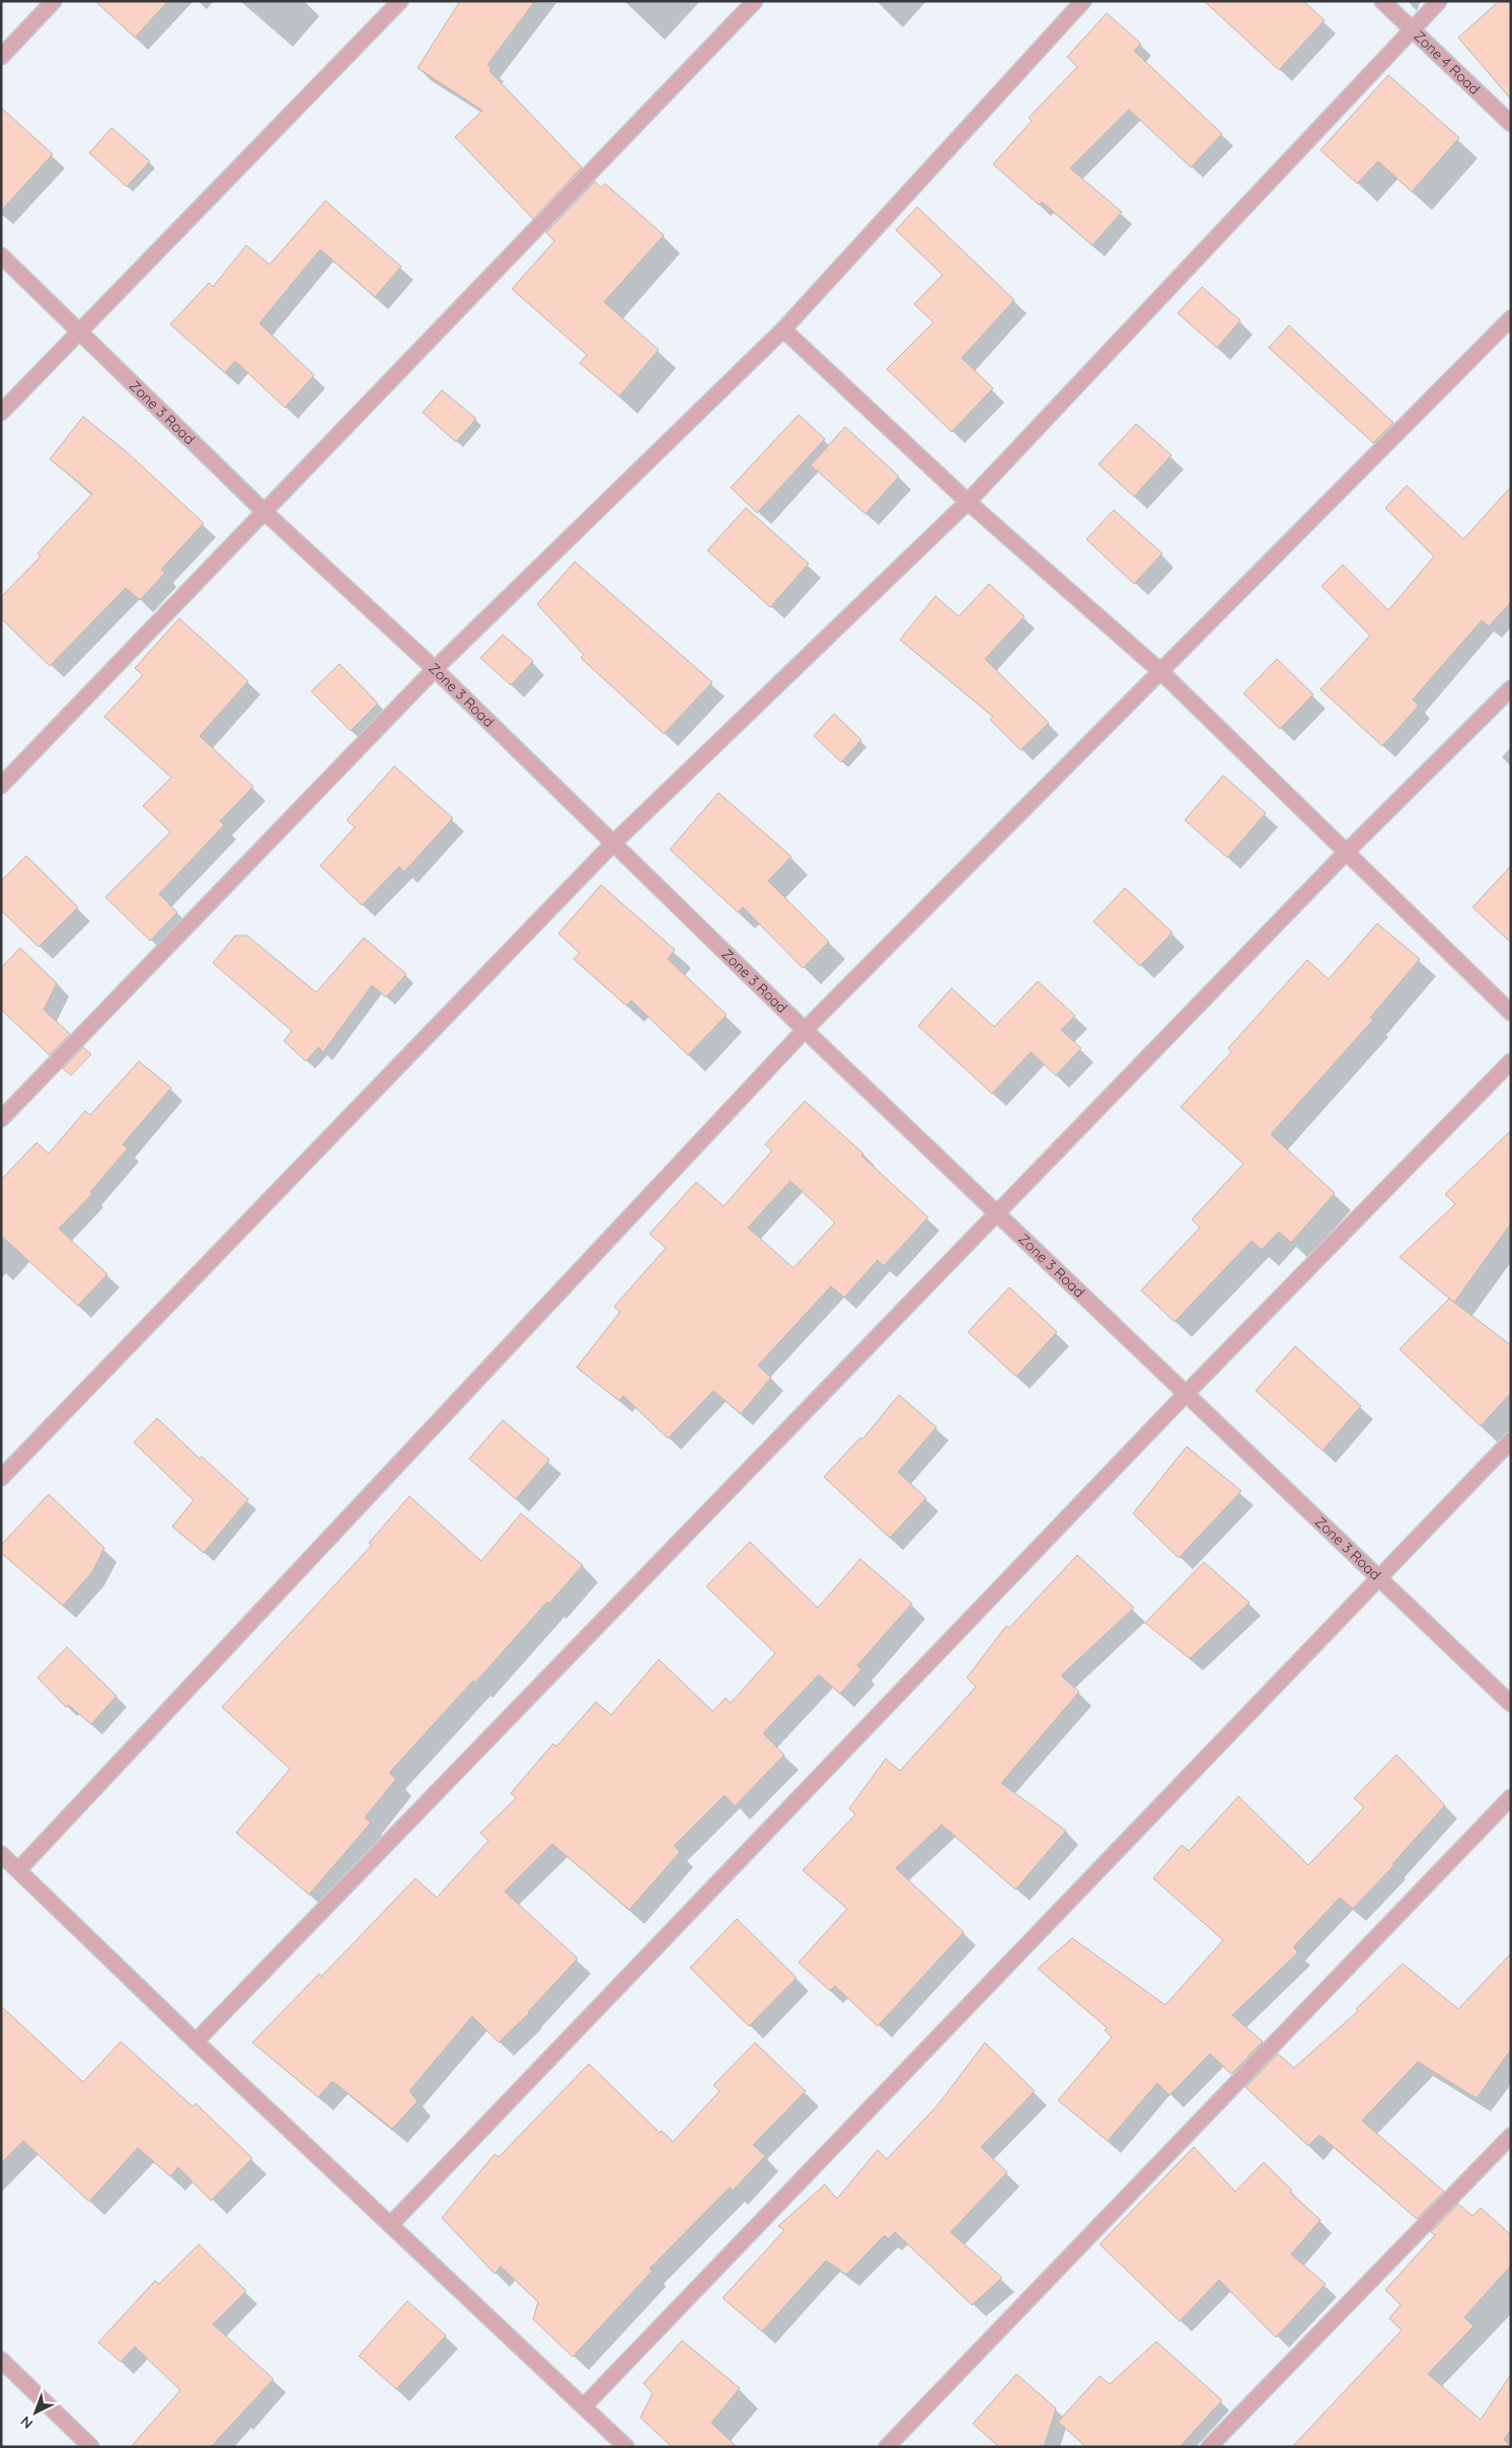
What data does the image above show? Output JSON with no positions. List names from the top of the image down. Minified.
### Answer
{"streets":{"street":["Zone 4 Road","Zone 3 Road"]},"north":"bottom left"}
